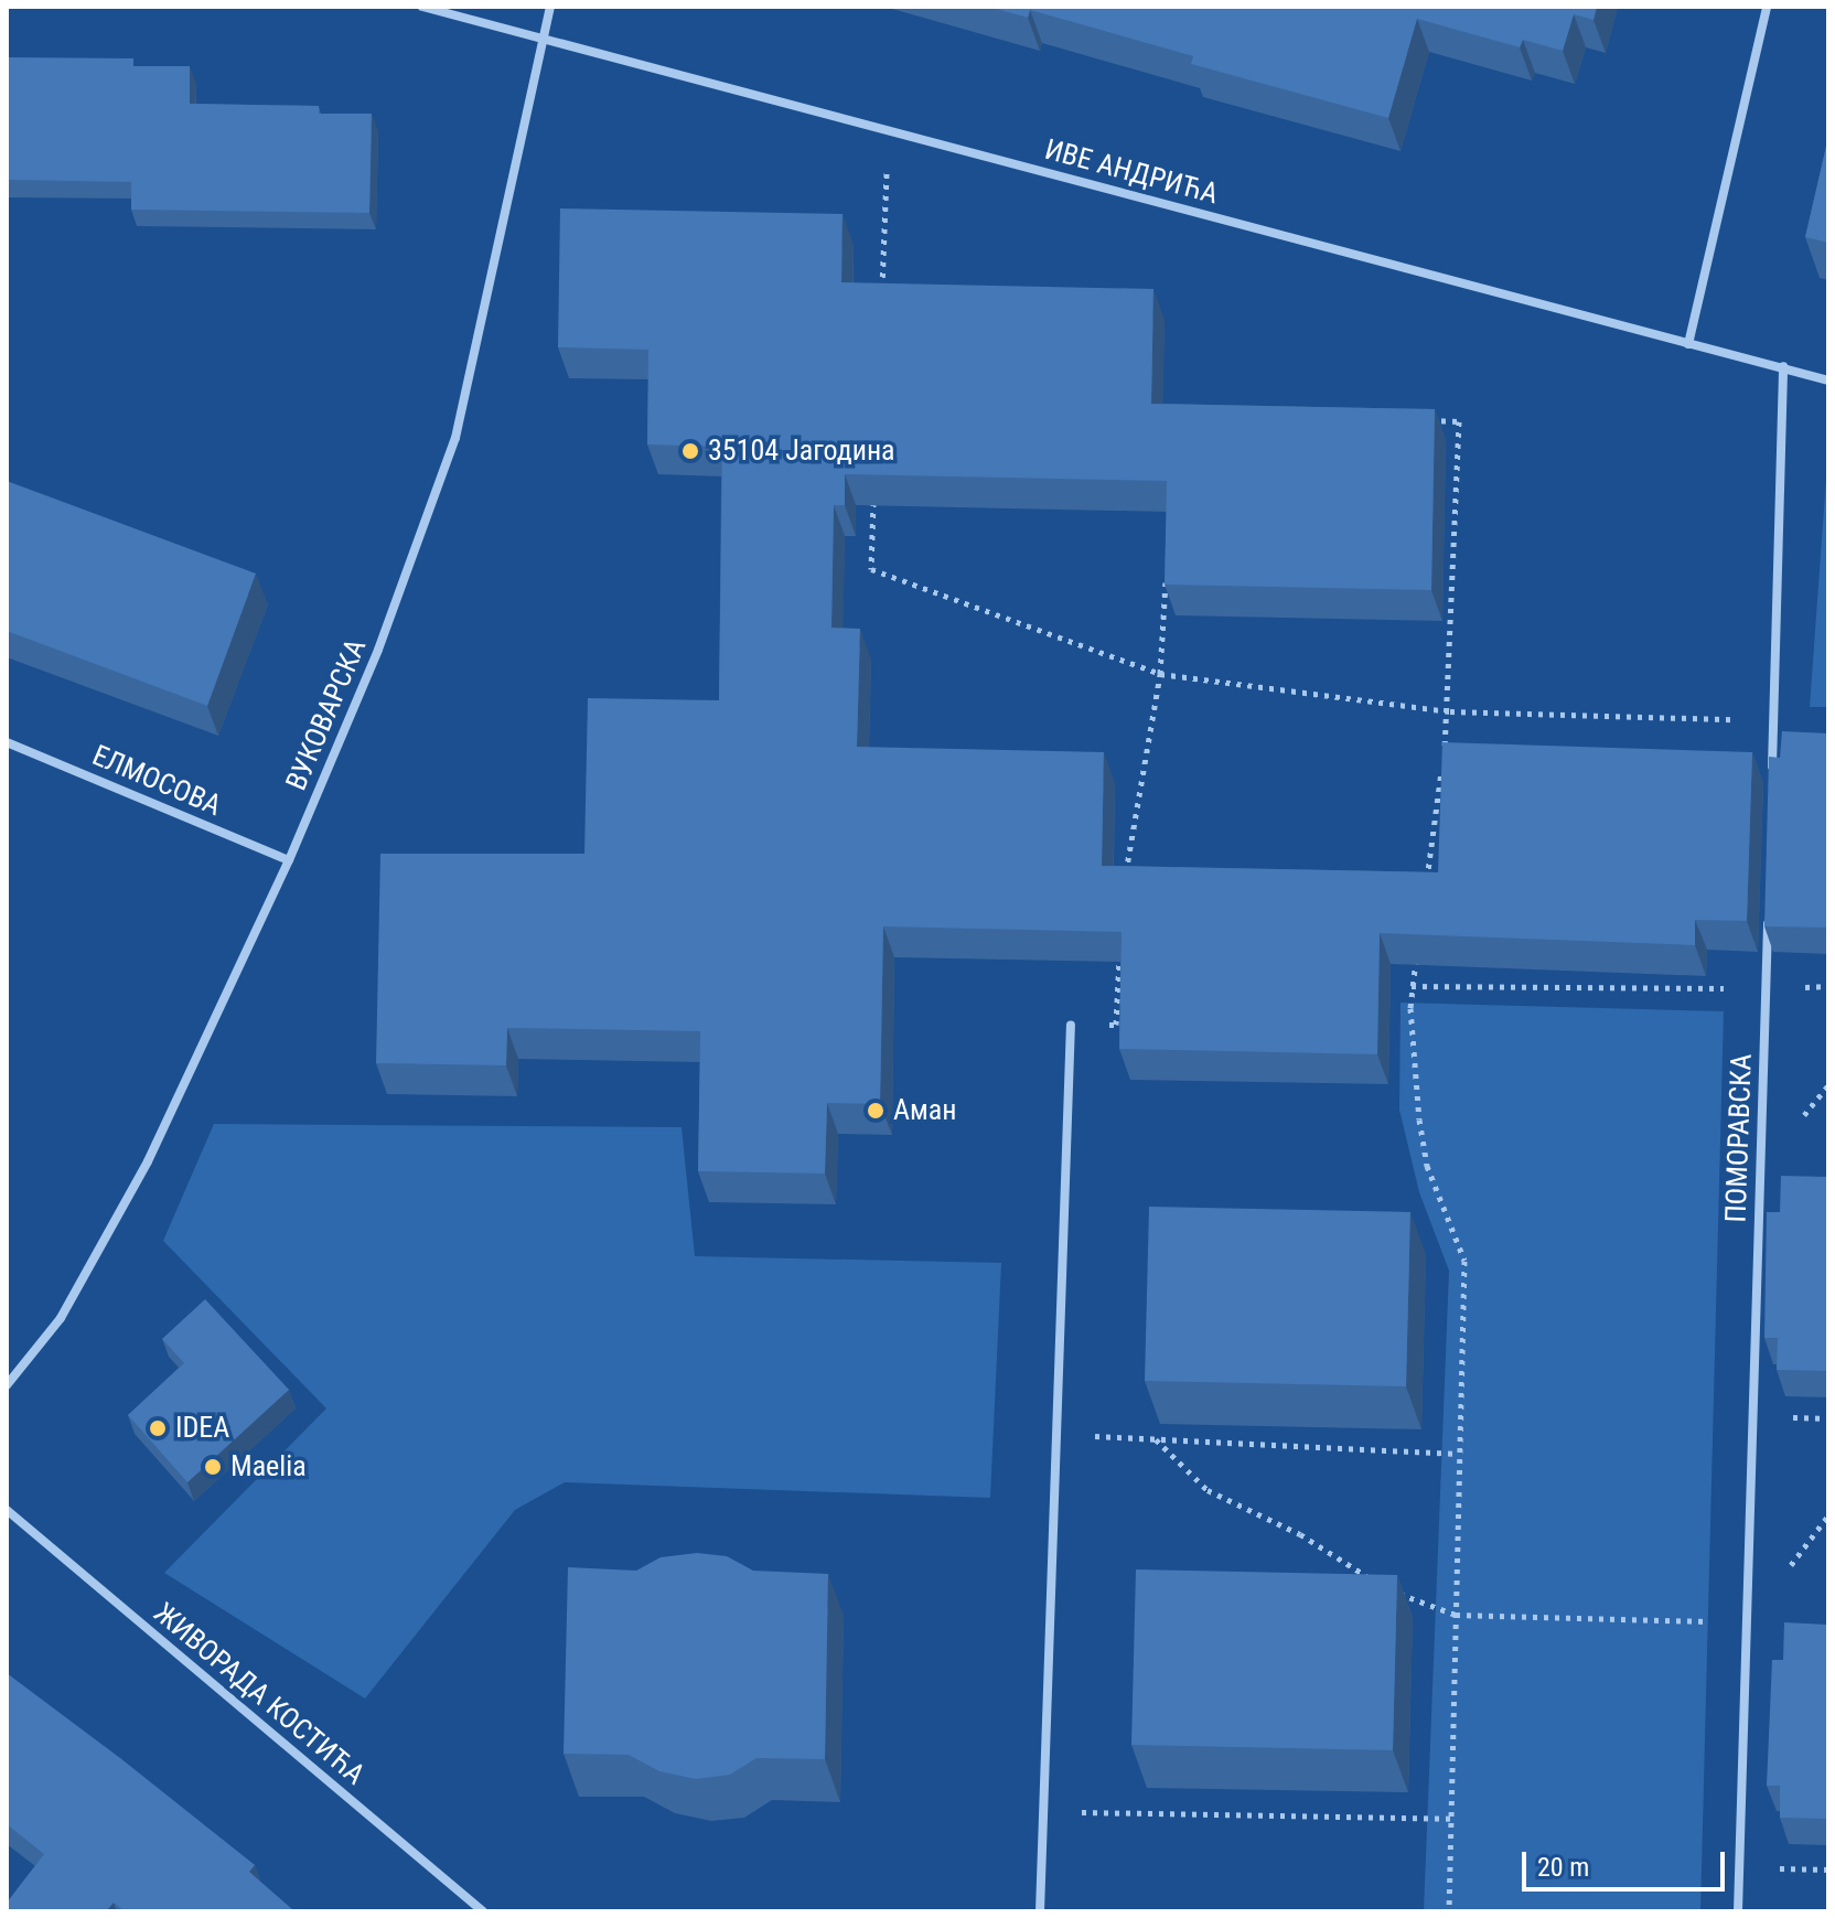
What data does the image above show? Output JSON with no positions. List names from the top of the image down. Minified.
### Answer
{"streets":{"street":["ИВЕ АНДРИЋА","ВУКОВАРСКА","ЕЛМОСОВА","ПОМОРАВСКА","ЖИВОРАДА КОСТИЋА"]},"crossings":[["ИВЕ АНДРИЋА","ВУКОВАРСКА"],["ВУКОВАРСКА","ЕЛМОСОВА"]],"places":["35104 Јагодина","Аман","IDEA","Maelia"],"scale_bar":"20 m"}
